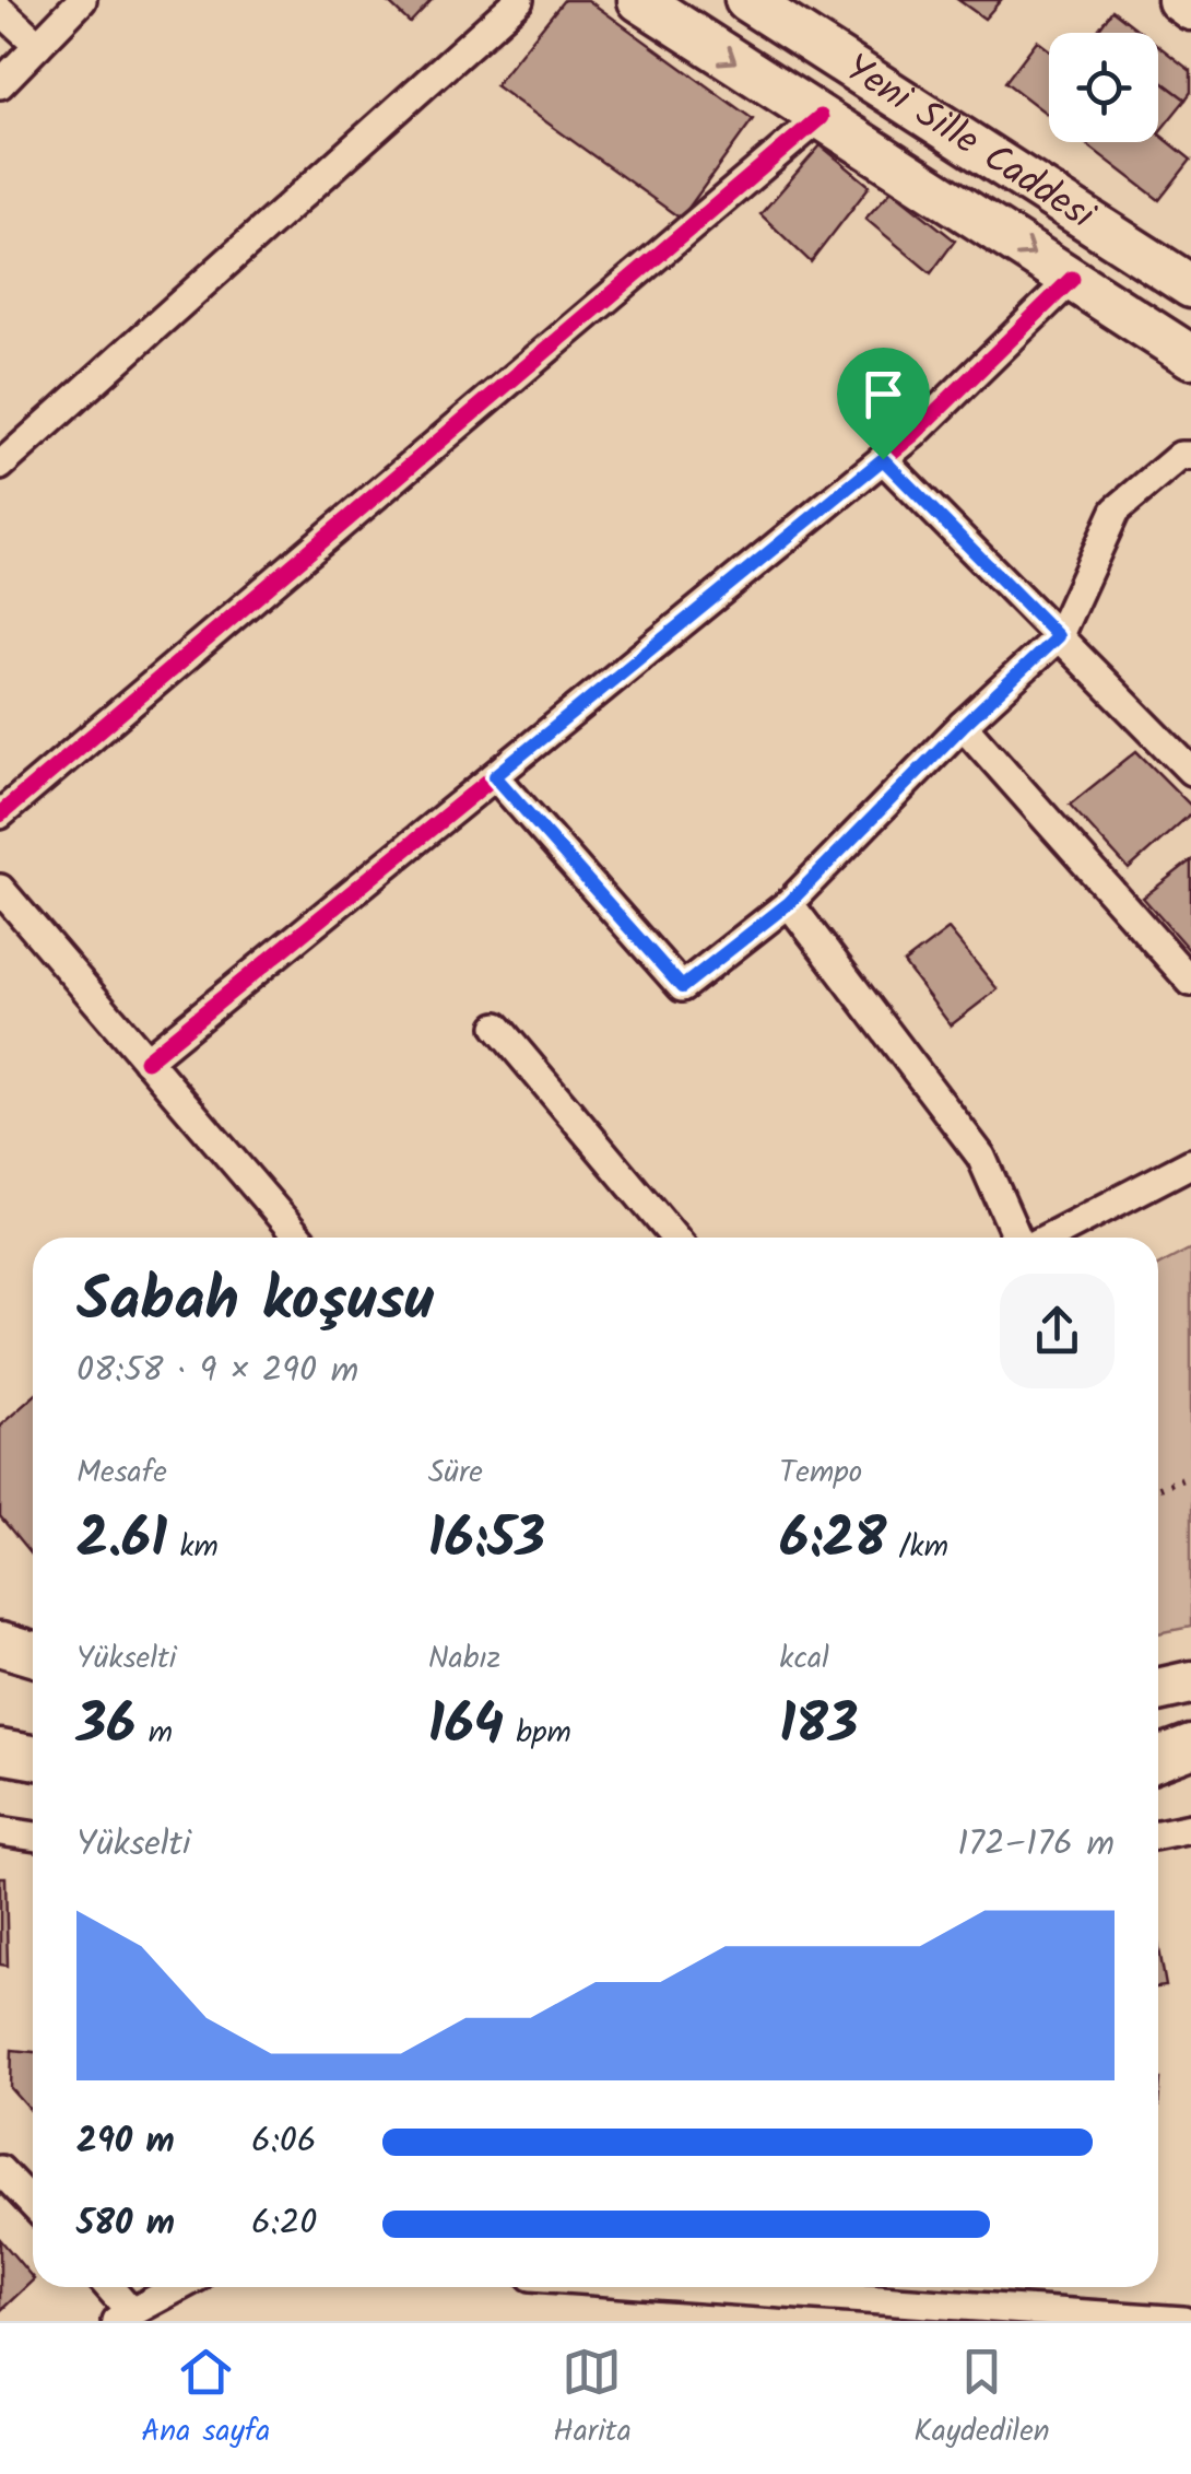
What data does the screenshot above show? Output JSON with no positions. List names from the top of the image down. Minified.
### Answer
{"streets":{"main road":["Yeni Sille Caddesi"]},"page":{"heading":["Sabah koşusu","08:58 · 9 × 290 m"],"stats":[["Mesafe","2.61 km"],["Süre","16:53"],["Tempo","6:28 /km"],["Yükselti","36 m"],["Nabız","164 bpm"],["kcal","183"]],"chart":["Yükselti","172–176 m"],"list":[{"name":"290 m","note":"6:06"},{"name":"580 m","note":"6:20"}],"tabs":["Ana sayfa","Harita","Kaydedilen"]}}
